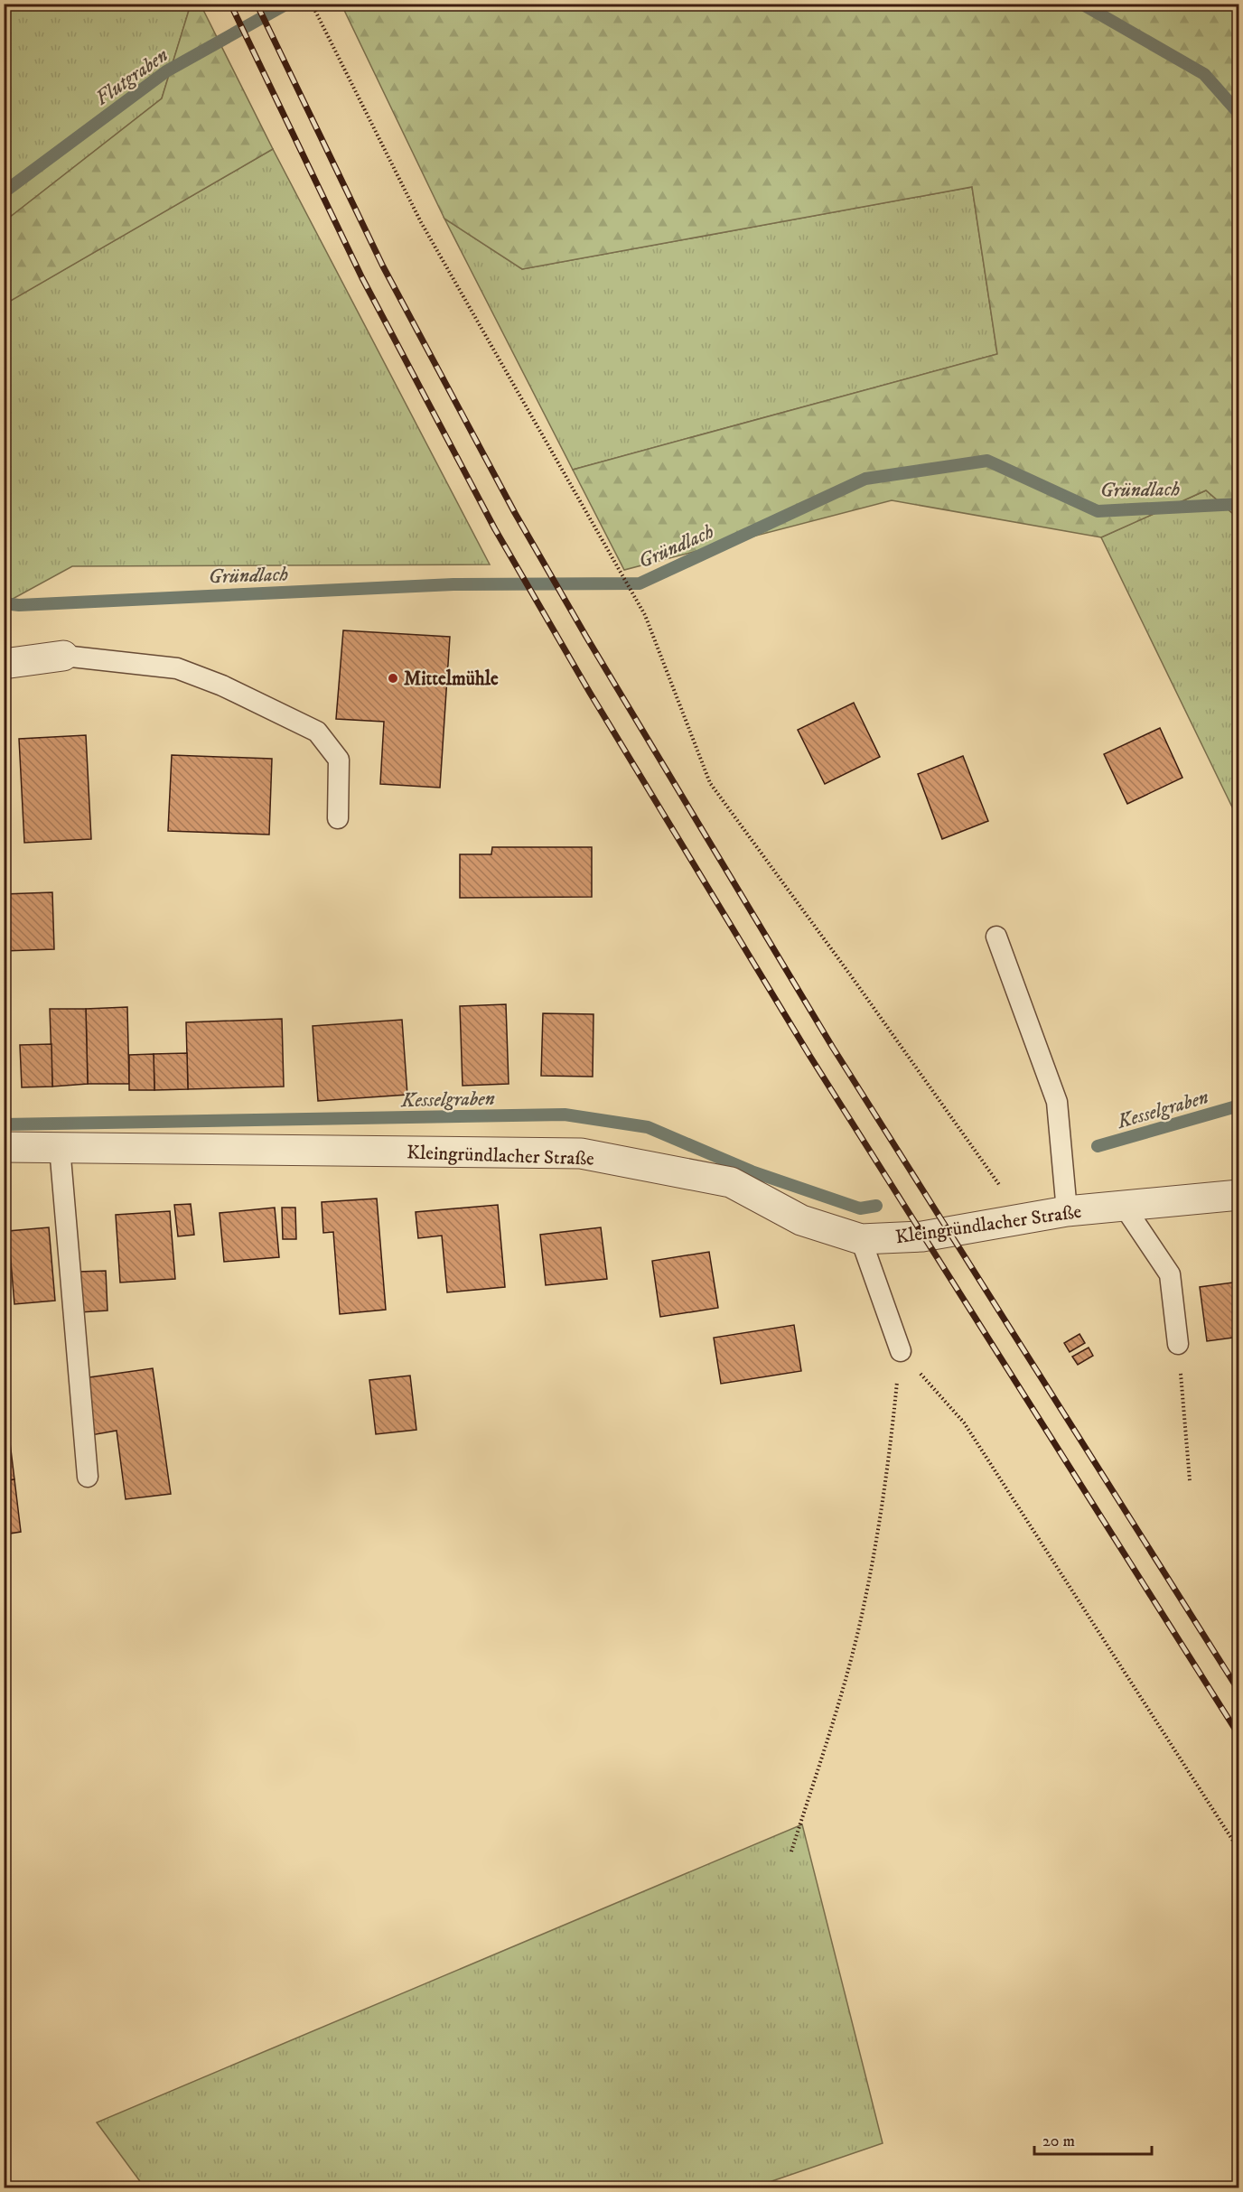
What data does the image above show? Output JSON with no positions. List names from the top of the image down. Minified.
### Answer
{"streets":{"street":["Kleingründlacher Straße"]},"water":["Flutgraben","Gründlach","Kesselgraben"],"places":["Mittelmühle"],"scale_bar":"20 m"}
